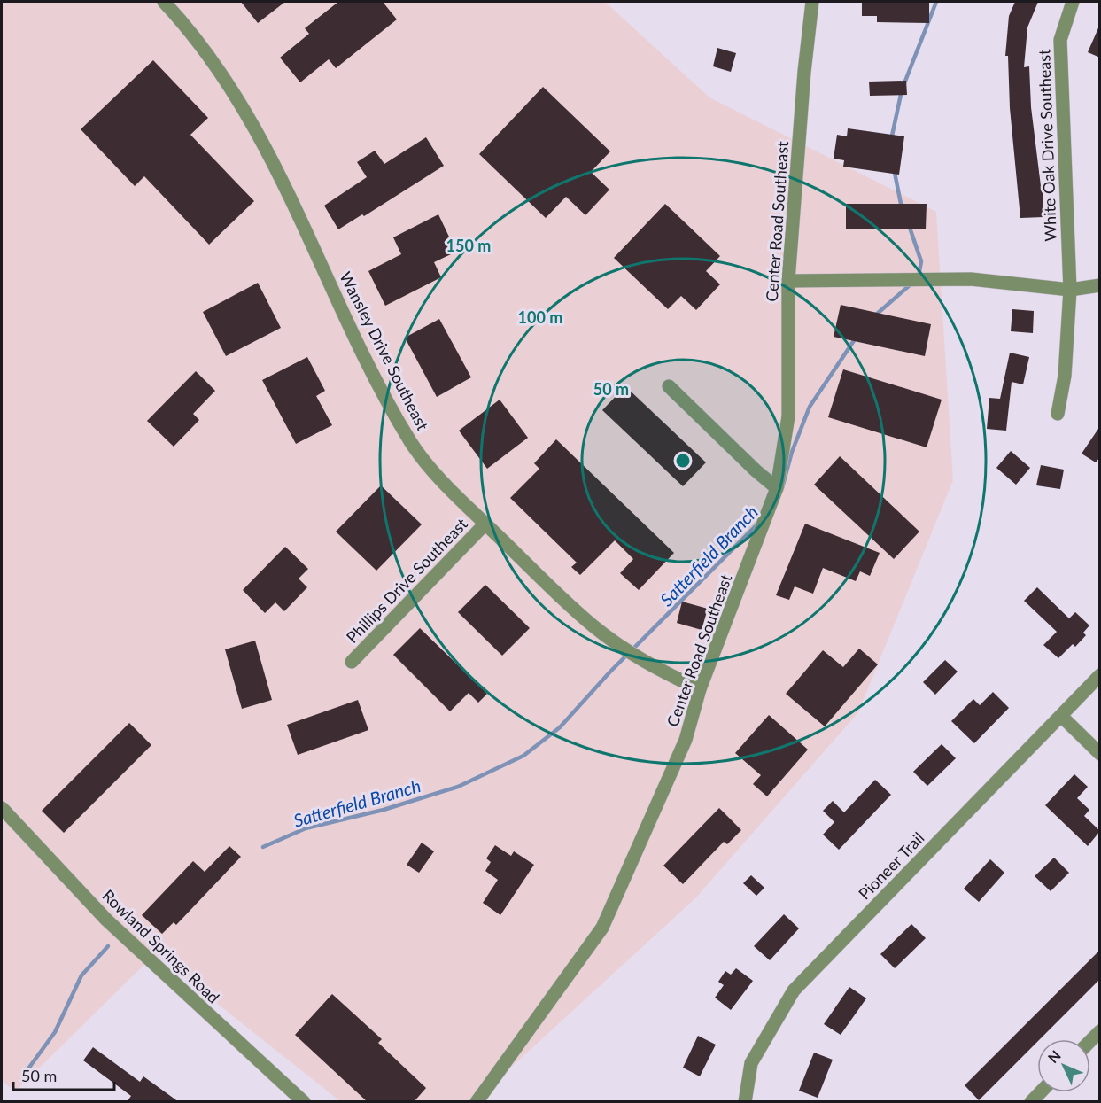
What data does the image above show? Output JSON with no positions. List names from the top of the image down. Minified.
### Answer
{"streets":{"street":["White Oak Drive Southeast","Center Road Southeast","Wansley Drive Southeast","Phillips Drive Southeast","Pioneer Trail","Rowland Springs Road"]},"crossings":[["Center Road Southeast","Wansley Drive Southeast"],["Wansley Drive Southeast","Phillips Drive Southeast"]],"water":["Satterfield Branch"],"scale_bar":"50 m","north":"top left","rings":["150 m","100 m","50 m"]}
